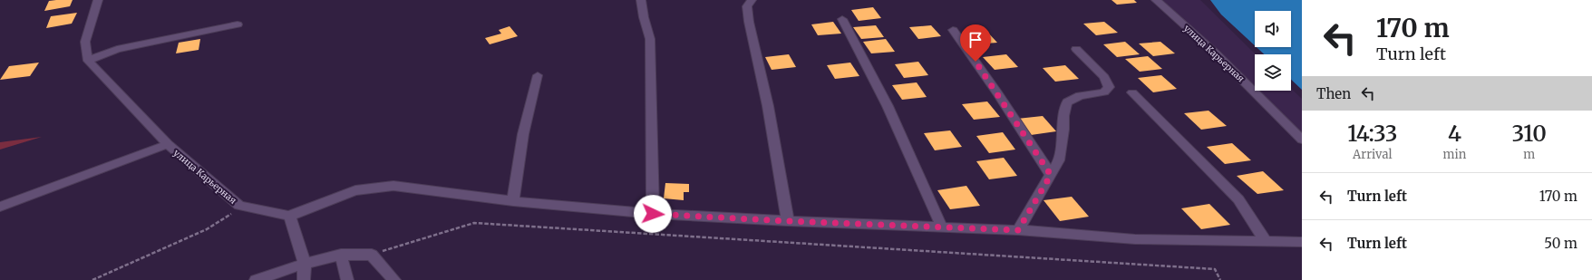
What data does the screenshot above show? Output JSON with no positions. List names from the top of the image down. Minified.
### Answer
{"streets":{"street":["улица Карьерная"]},"page":{"turn":["170 m","Turn left"],"then":"Then","eta":["14:33","Arrival","4","min","310","m"],"list":[{"name":"Turn left","value":"170 m"},{"name":"Turn left","value":"50 m"}]}}
